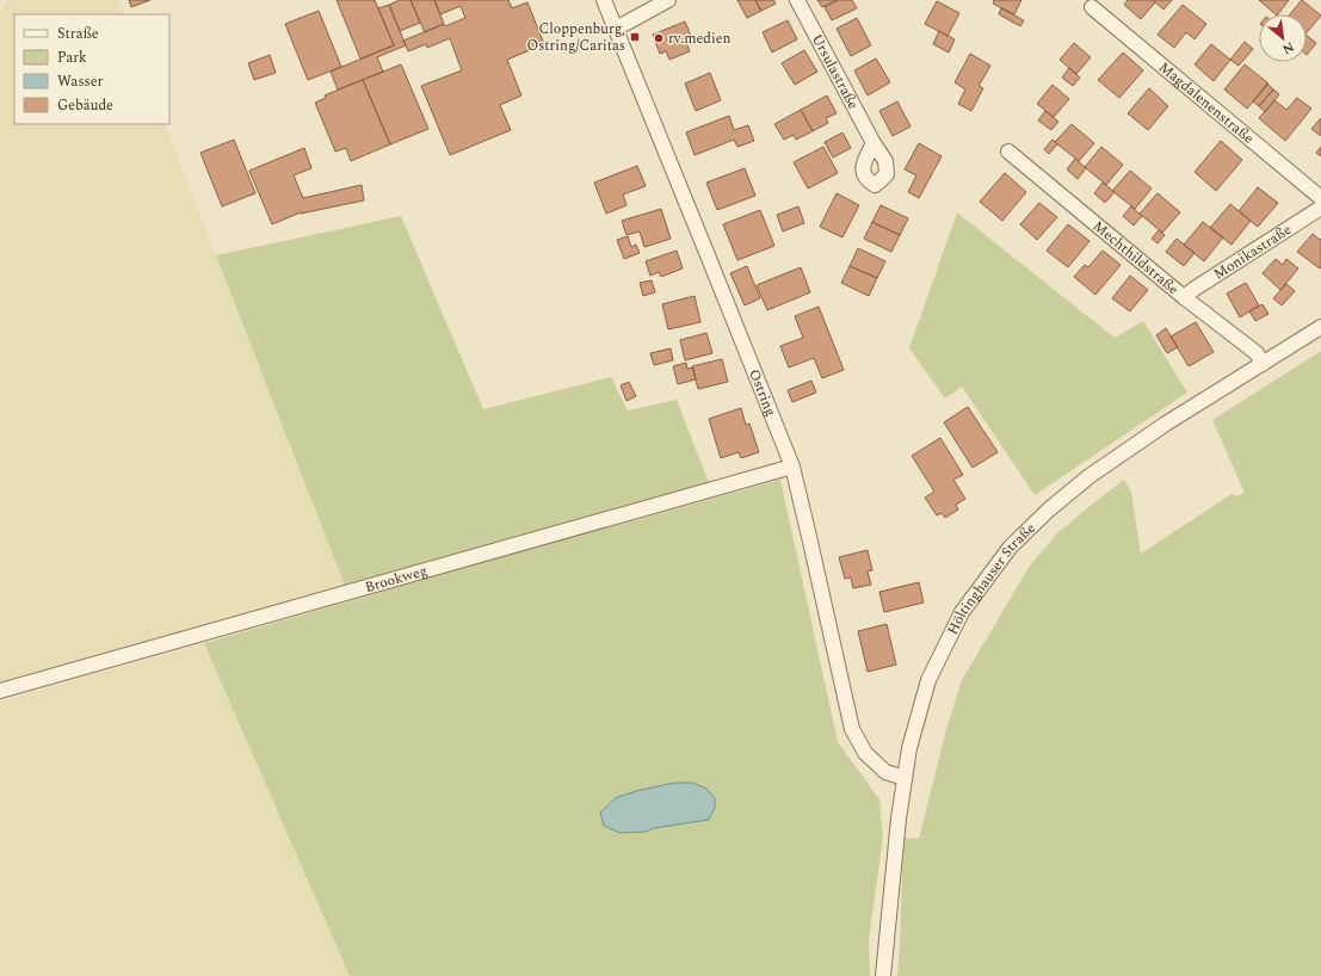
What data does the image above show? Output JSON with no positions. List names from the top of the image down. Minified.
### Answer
{"streets":{"street":["Ursulastraße","Magdalenenstraße","Monikastraße","Mechthildstraße","Ostring","Brookweg","Höltinghauser Straße"]},"crossings":[["Monikastraße","Mechthildstraße"],["Mechthildstraße","Höltinghauser Straße"],["Ostring","Brookweg"],["Ostring","Höltinghauser Straße"]],"places":{"transit":["Cloppenburg, Ostring/Caritas"],"other":["rv.medien"]},"legend":["Straße","Park","Wasser","Gebäude"],"north":"bottom right"}
